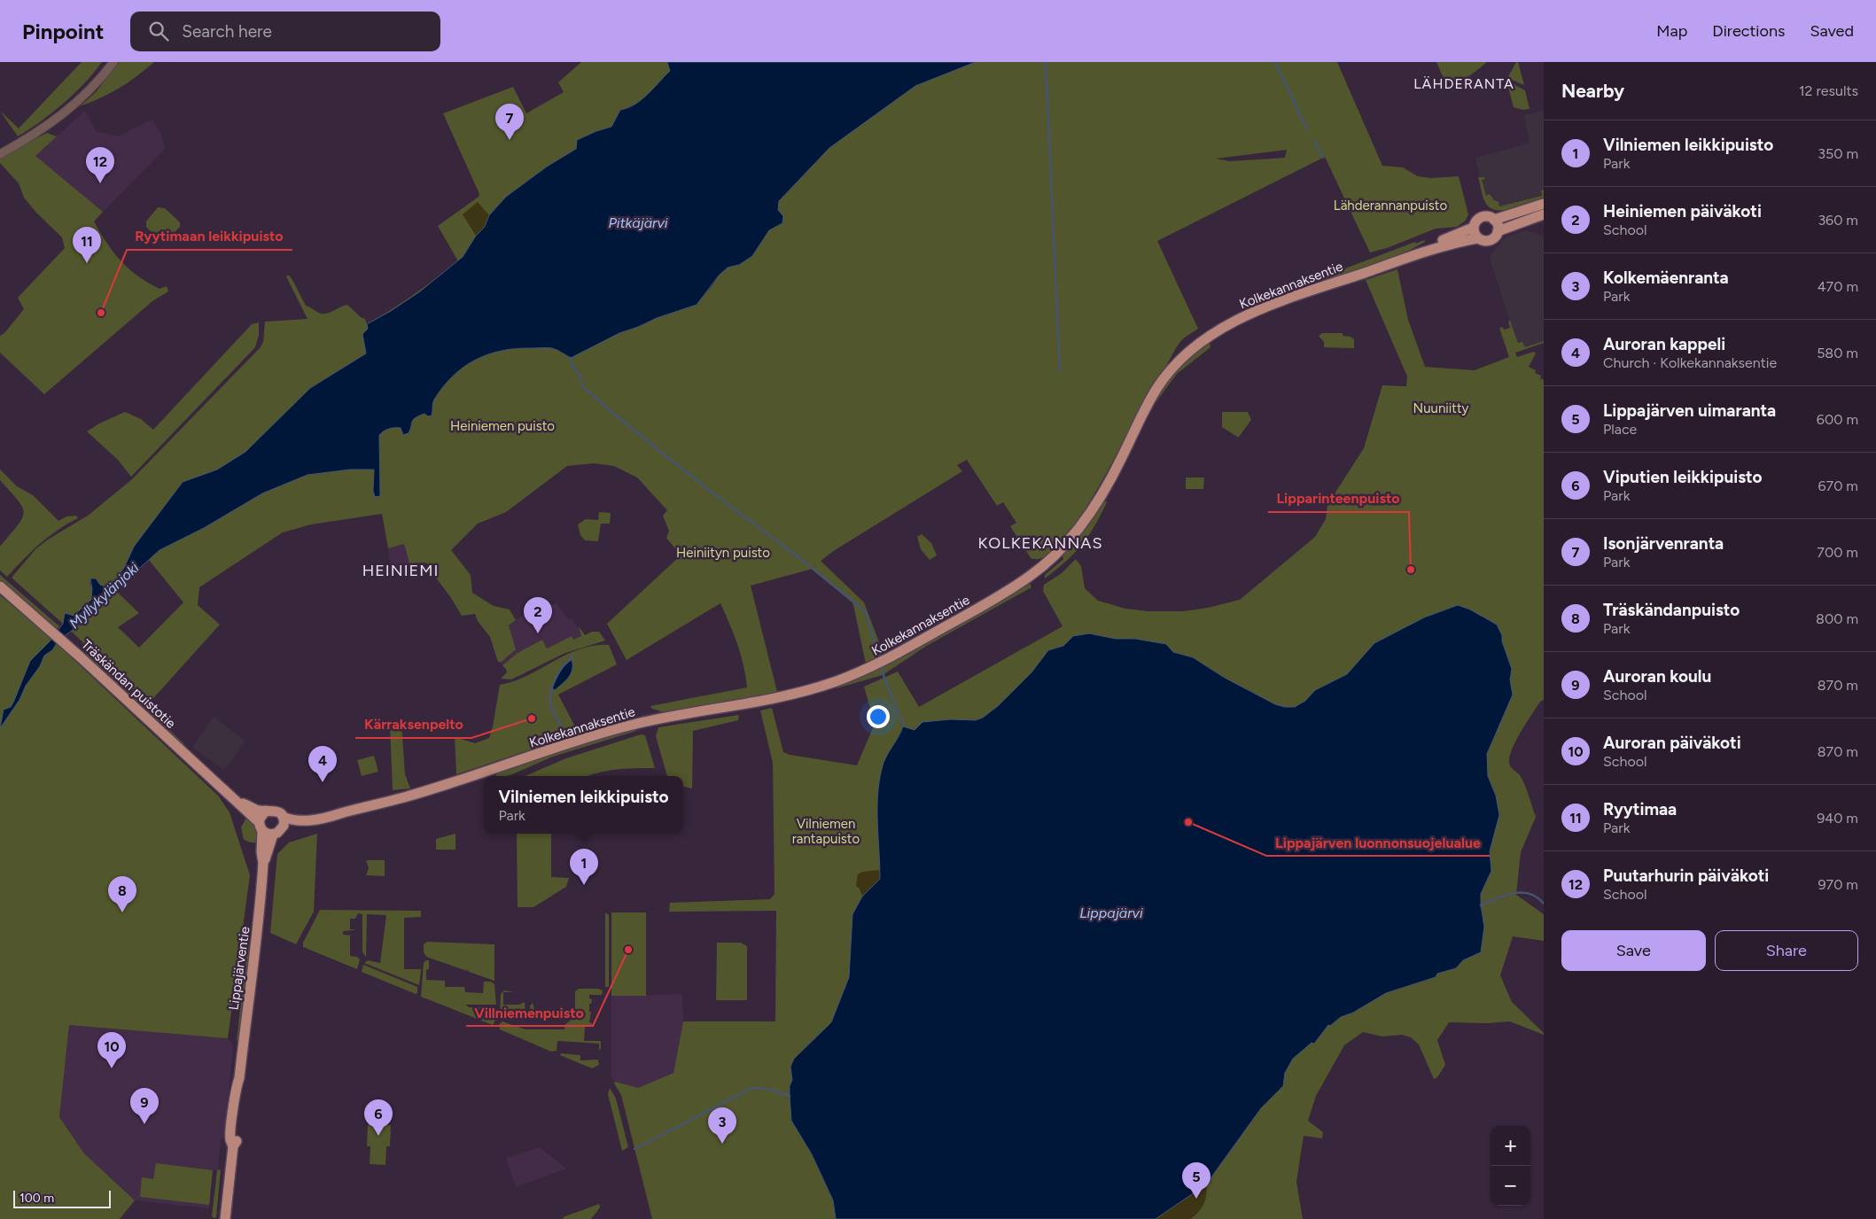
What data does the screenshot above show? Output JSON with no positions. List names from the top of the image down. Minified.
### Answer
{"streets":{"main road":["Kolkekannaksentie","Träskändan puistotie","Lippajärventie"]},"crossings":[["Kolkekannaksentie","Träskändan puistotie"],["Kolkekannaksentie","Lippajärventie"],["Träskändan puistotie","Lippajärventie"]],"districts":["LÄHDERANTA","KOLKEKANNAS","HEINIEMI"],"water":["Pitkäjärvi","Myllykylänjoki","Lippajärvi"],"parks":["Lähderannanpuisto","Nuuniitty","Heiniemen puisto","Heiniityn puisto","Vilniemen rantapuisto"],"places":["Ryytimaan leikkipuisto","Lipparinteenpuisto","Kärraksenpelto","Lippajärven luonnonsuojelualue","Villniemenpuisto"],"scale_bar":"100 m","page":{"header":"Pinpoint","search":"Search here","nav":["Map","Directions","Saved"],"heading":["Nearby","12 results"],"pins":["7","12","11","2","4","1","8","10","9","6","3","5"],"list":[{"mark":"1","name":"Vilniemen leikkipuisto","note":"Park","value":"350 m"},{"mark":"2","name":"Heiniemen päiväkoti","note":"School","value":"360 m"},{"mark":"3","name":"Kolkemäenranta","note":"Park","value":"470 m"},{"mark":"4","name":"Auroran kappeli","note":"Church · Kolkekannaksentie","value":"580 m"},{"mark":"5","name":"Lippajärven uimaranta","note":"Place","value":"600 m"},{"mark":"6","name":"Viputien leikkipuisto","note":"Park","value":"670 m"},{"mark":"7","name":"Isonjärvenranta","note":"Park","value":"700 m"},{"mark":"8","name":"Träskändanpuisto","note":"Park","value":"800 m"},{"mark":"9","name":"Auroran koulu","note":"School","value":"870 m"},{"mark":"10","name":"Auroran päiväkoti","note":"School","value":"870 m"},{"mark":"11","name":"Ryytimaa","note":"Park","value":"940 m"},{"mark":"12","name":"Puutarhurin päiväkoti","note":"School","value":"970 m"}],"popup":["Vilniemen leikkipuisto","Park"],"buttons":["Save","Share"],"map_buttons":["+","−"],"scale":"100 m"}}
